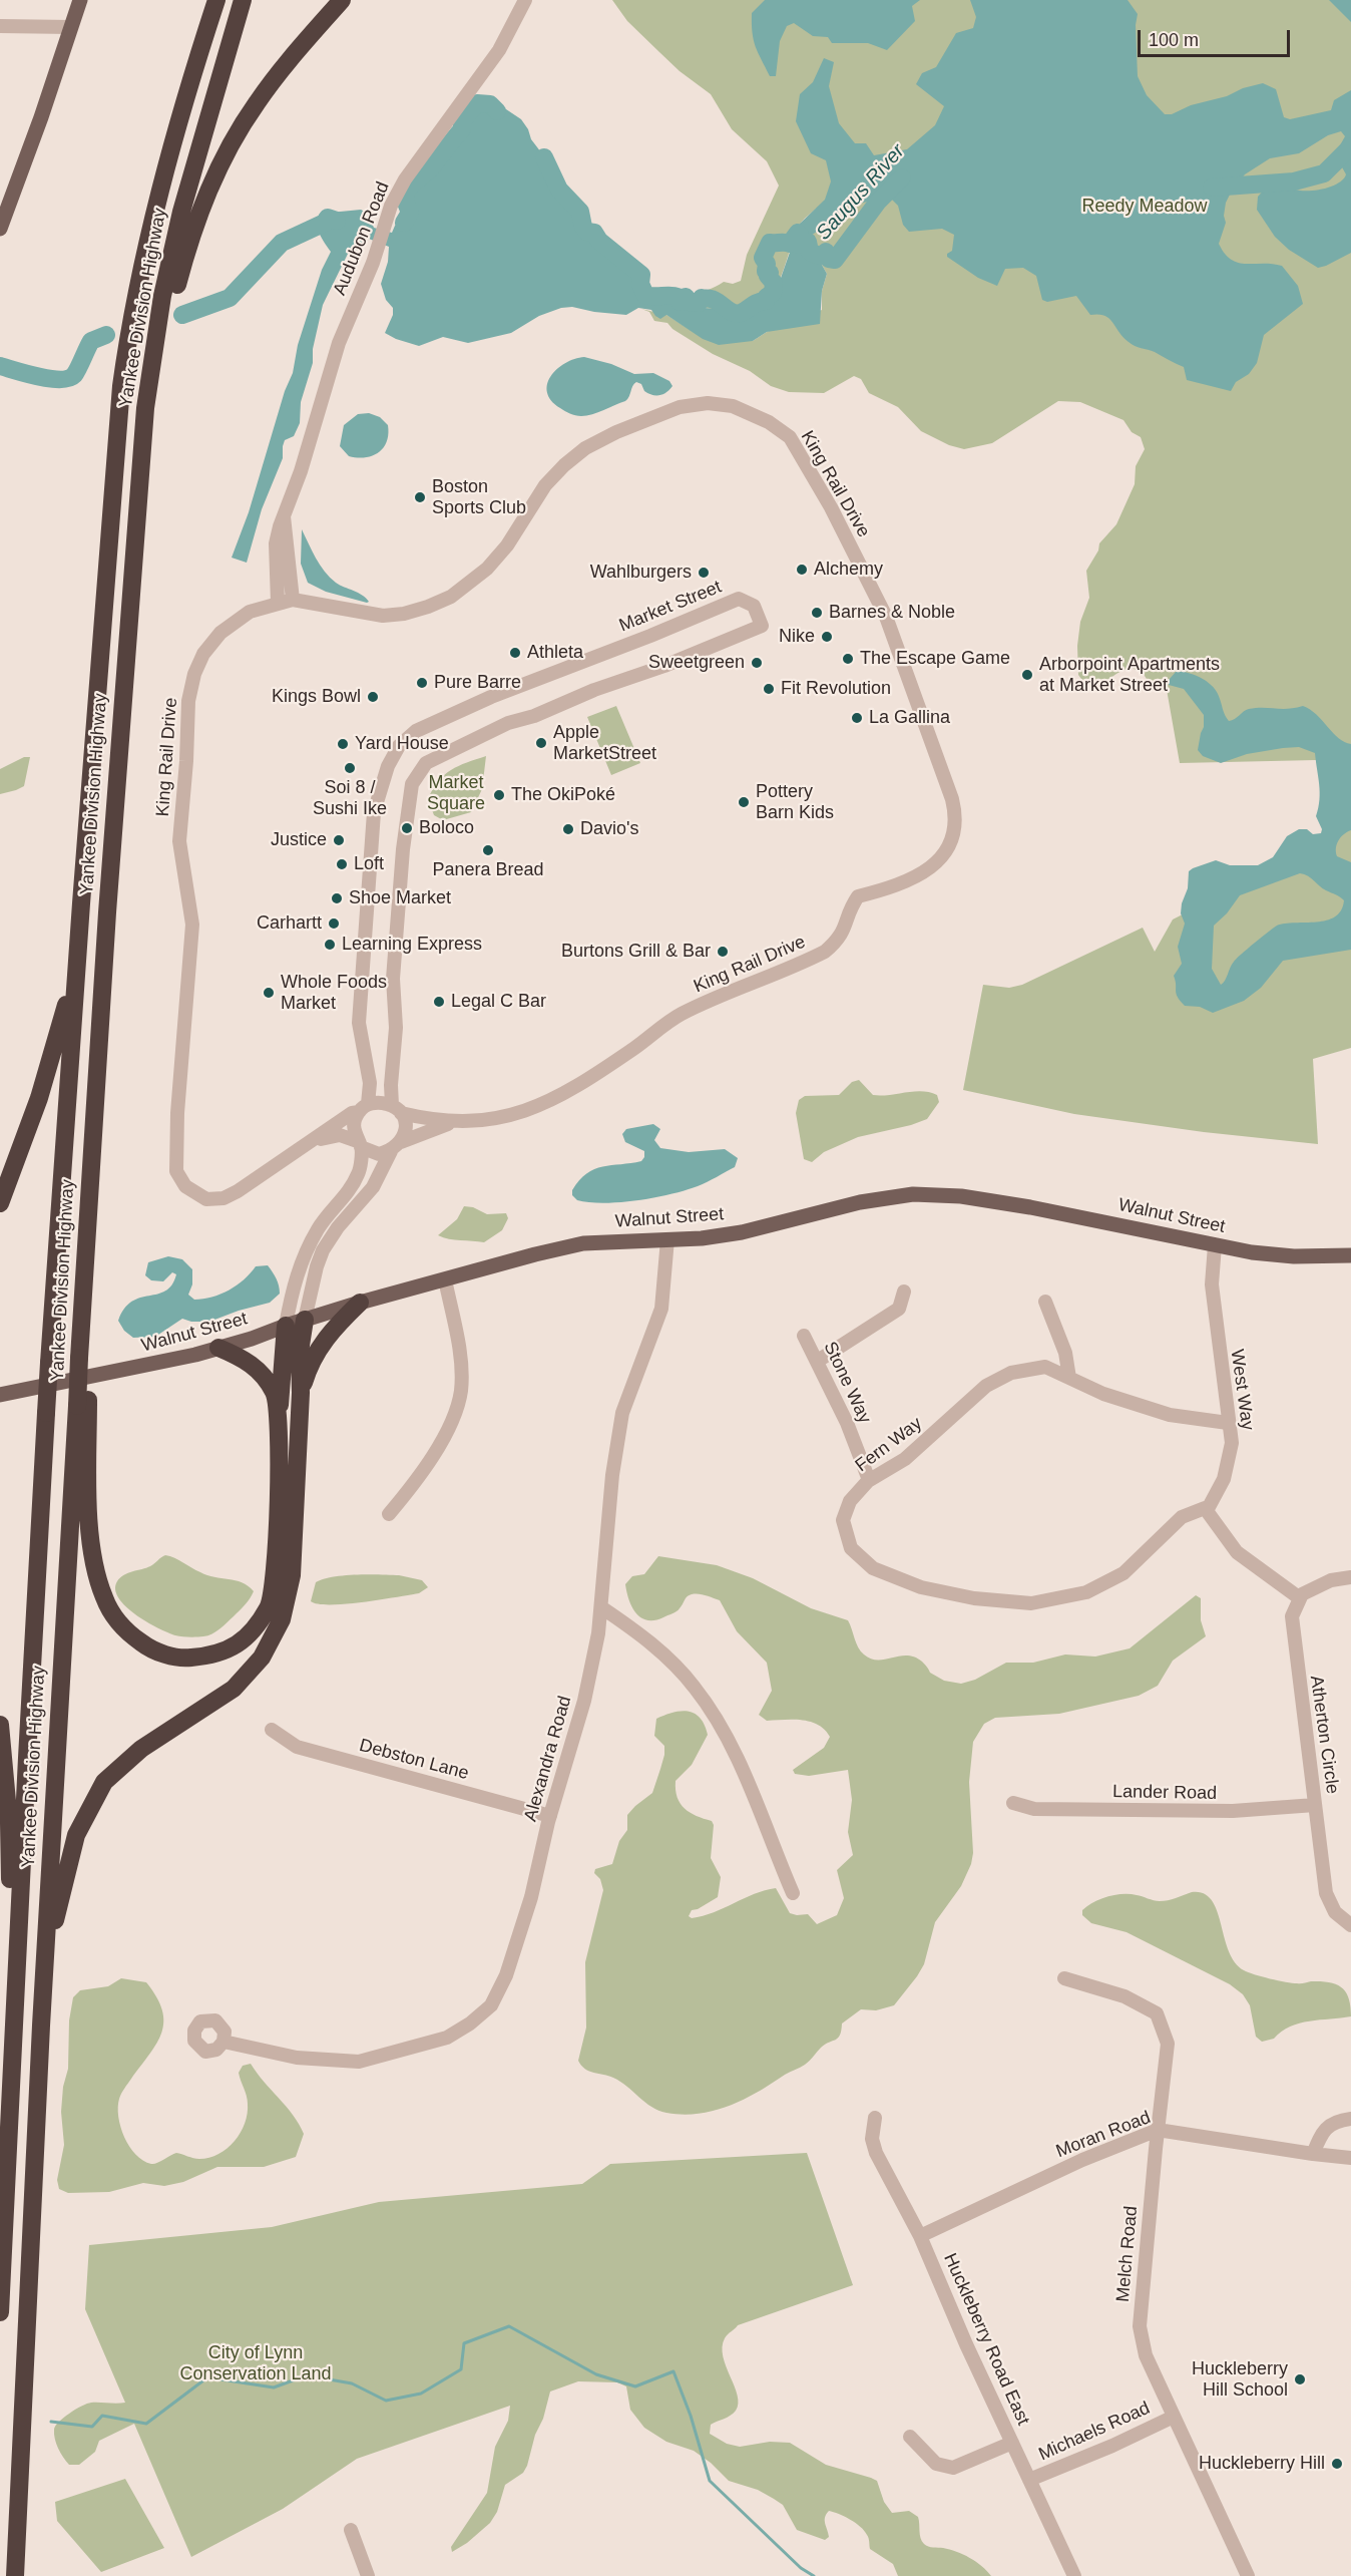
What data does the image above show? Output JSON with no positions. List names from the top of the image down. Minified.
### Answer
{"streets":{"highway":["Yankee Division Highway"],"main road":["Walnut Street"],"street":["Audubon Road","King Rail Drive","Market Street","Stone Way","West Way","Fern Way","Atherton Circle","Alexandra Road","Debston Lane","Lander Road","Moran Road","Melch Road","Huckleberry Road East","Michaels Road"]},"crossings":[["Audubon Road","King Rail Drive"],["King Rail Drive","Market Street"],["Market Street","Walnut Street"],["Walnut Street","West Way"],["Walnut Street","Alexandra Road"],["Stone Way","Fern Way"],["West Way","Fern Way"],["Atherton Circle","Lander Road"],["Alexandra Road","Debston Lane"],["Moran Road","Melch Road"],["Moran Road","Huckleberry Road East"],["Melch Road","Michaels Road"],["Huckleberry Road East","Michaels Road"]],"water":["Saugus River"],"parks":["Reedy Meadow","Market Square","City of Lynn Conservation Land"],"places":["Boston Sports Club","Alchemy","Wahlburgers","Barnes & Noble","Nike","Athleta","The Escape Game","Sweetgreen","Arborpoint Apartments at Market Street","Pure Barre","Fit Revolution","Kings Bowl","La Gallina","Apple MarketStreet","Yard House","Soi 8 / Sushi Ike","The OkiPoké","Pottery Barn Kids","Boloco","Davio's","Justice","Panera Bread","Loft","Shoe Market","Carhartt","Learning Express","Burtons Grill & Bar","Whole Foods Market","Legal C Bar","Huckleberry Hill School","Huckleberry Hill"],"scale_bar":"100 m"}
